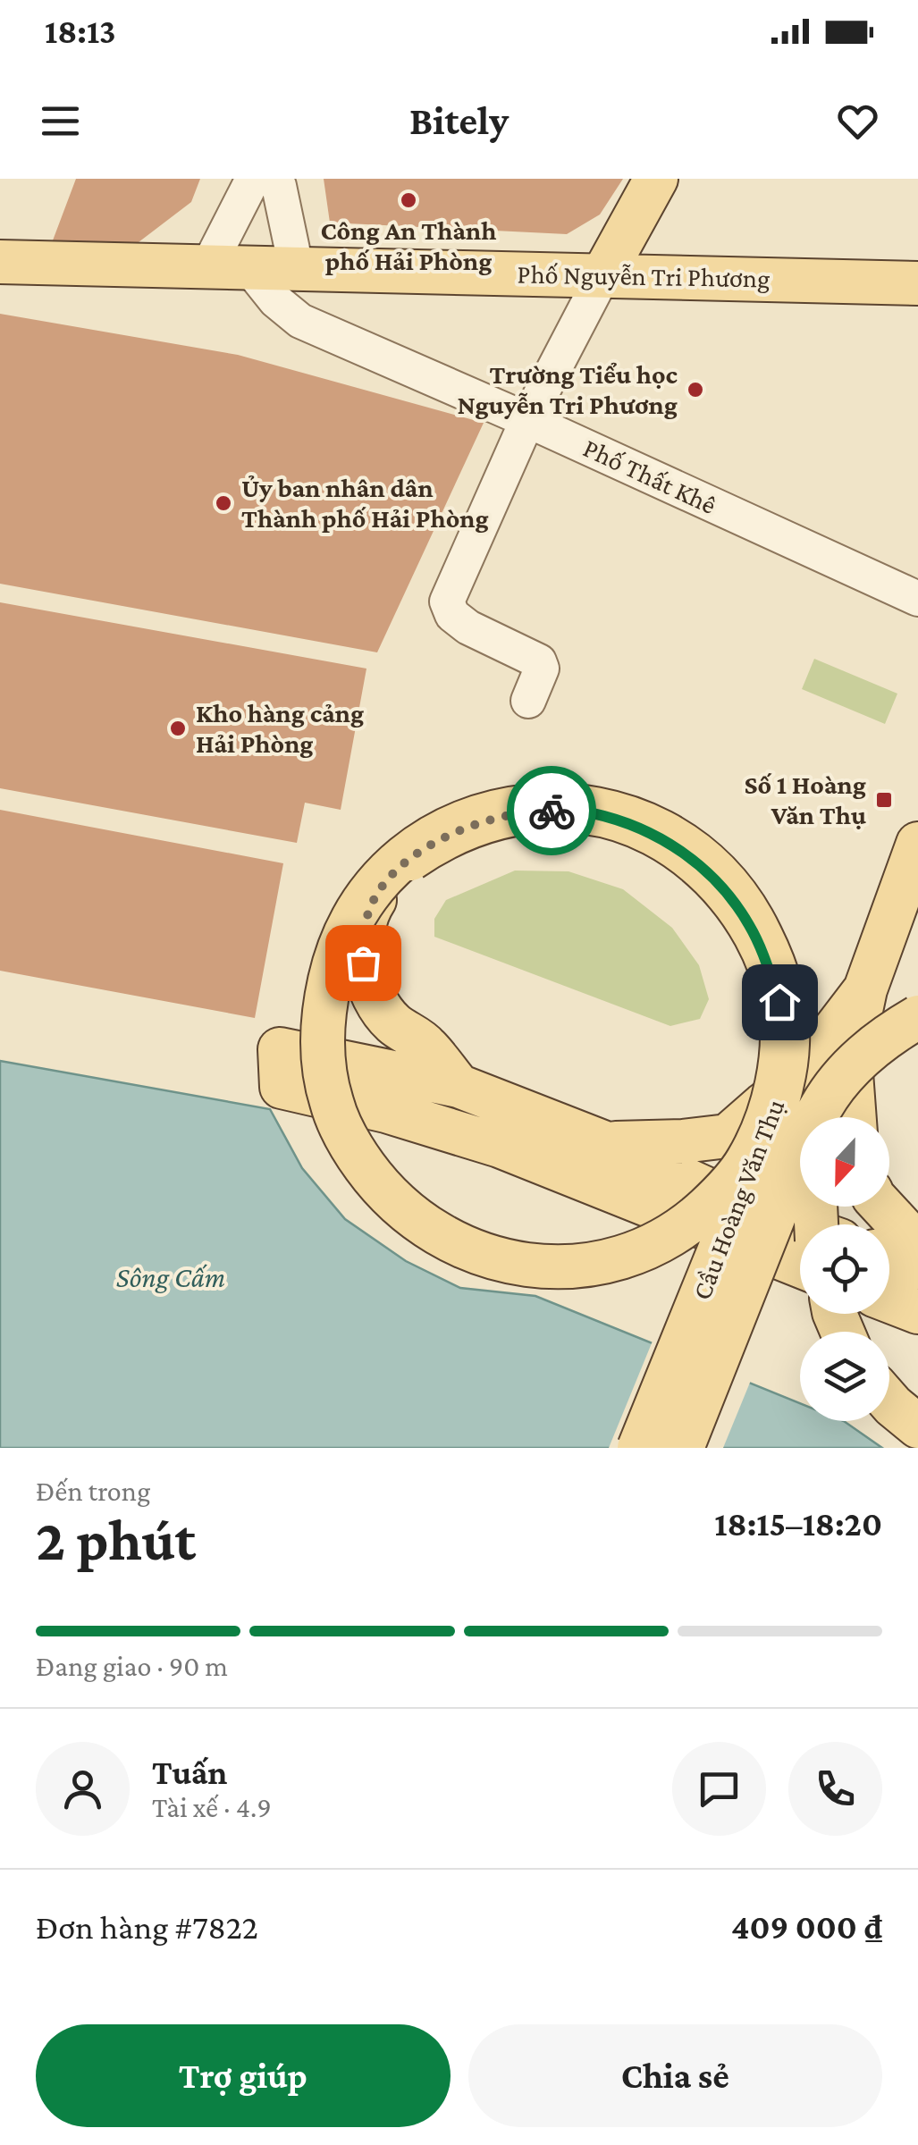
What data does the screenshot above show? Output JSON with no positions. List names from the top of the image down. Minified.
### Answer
{"streets":{"main road":["Phố Nguyễn Tri Phương","Cầu Hoàng Văn Thụ"],"street":["Phố Thất Khê"]},"crossings":[["Phố Nguyễn Tri Phương","Phố Thất Khê"]],"water":["Sông Cấm"],"places":{"other":["Công An Thành phố Hải Phòng","Trường Tiểu học Nguyễn Tri Phương","Ủy ban nhân dân Thành phố Hải Phòng","Kho hàng cảng Hải Phòng"],"transit":["Số 1 Hoàng Văn Thụ"]},"north":"bottom","page":{"status":"18:13","header":"Bitely","heading":["2 phút","Đến trong","18:15–18:20"],"panel":["Tuấn","Tài xế · 4.9","Đơn hàng #7822","409 000 ₫"],"bar":"Đang giao · 90 m","buttons":["Trợ giúp","Chia sẻ"]}}
